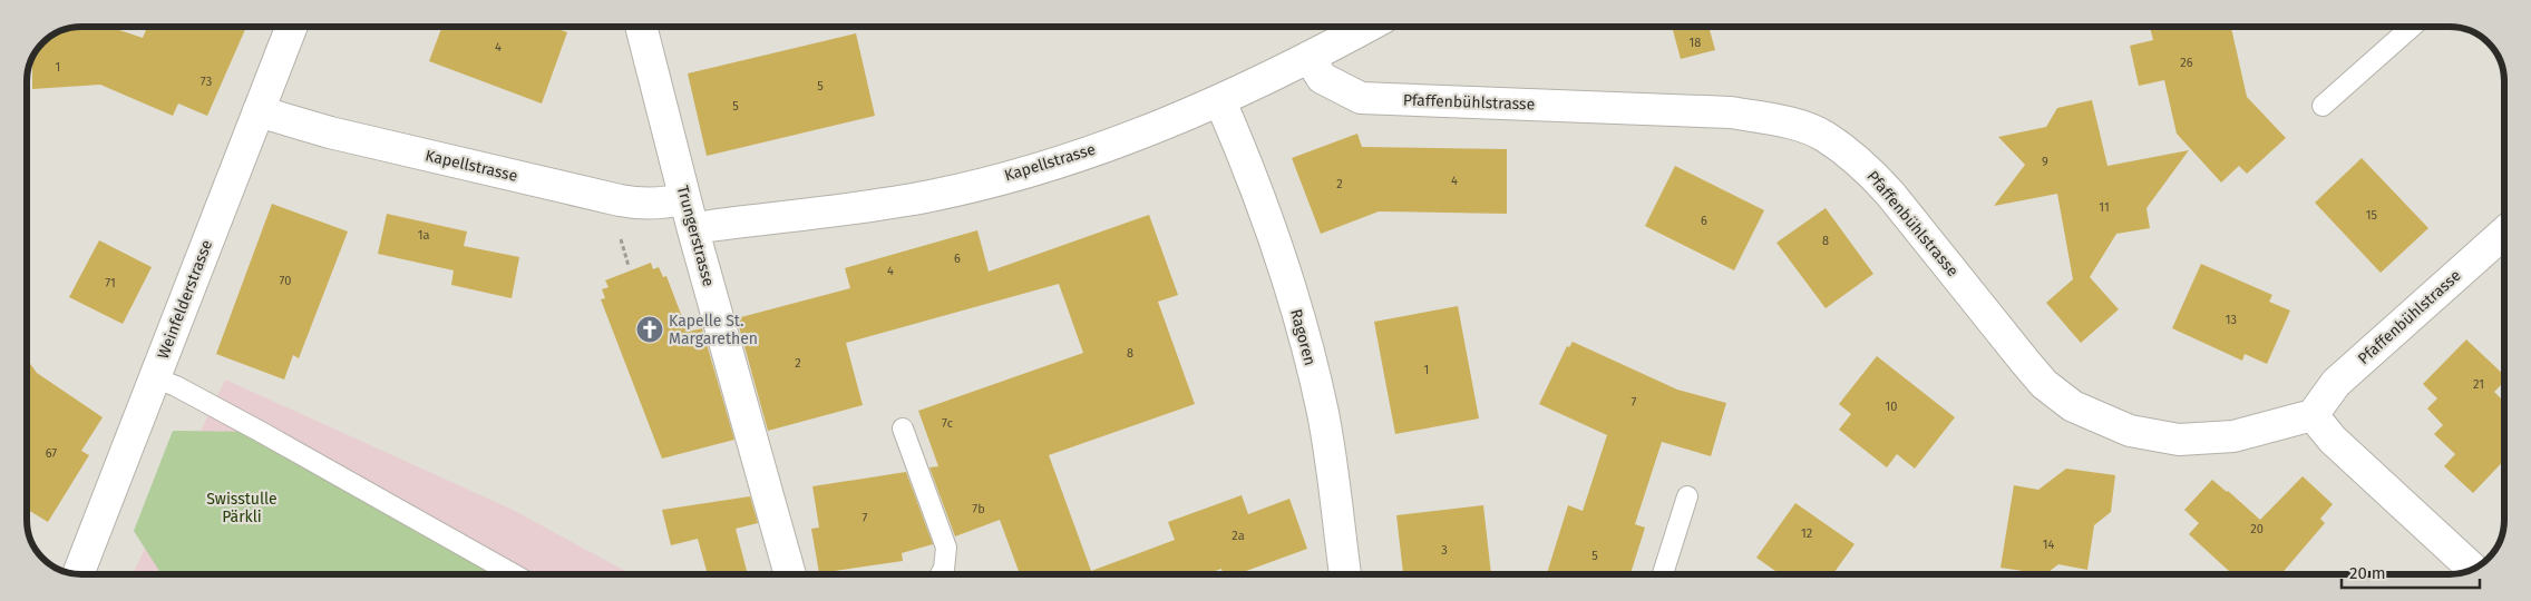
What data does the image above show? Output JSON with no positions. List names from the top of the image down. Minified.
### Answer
{"streets":{"street":["Pfaffenbühlstrasse","Kapellstrasse","Trungerstrasse","Weinfelderstrasse","Ragoren"]},"crossings":[["Pfaffenbühlstrasse","Kapellstrasse"],["Kapellstrasse","Trungerstrasse"],["Kapellstrasse","Weinfelderstrasse"],["Kapellstrasse","Ragoren"]],"parks":["Swisstulle Pärkli"],"places":{"church":["Kapelle St. Margarethen"]},"house_numbers":["18","4","26","1","73","5","5","9","4","2","11","15","6","1a","8","6","4","70","71","13","8","2","1","21","7","10","7c","67","7b","7","20","12","2a","14","3","5"],"scale_bar":"20 m"}
